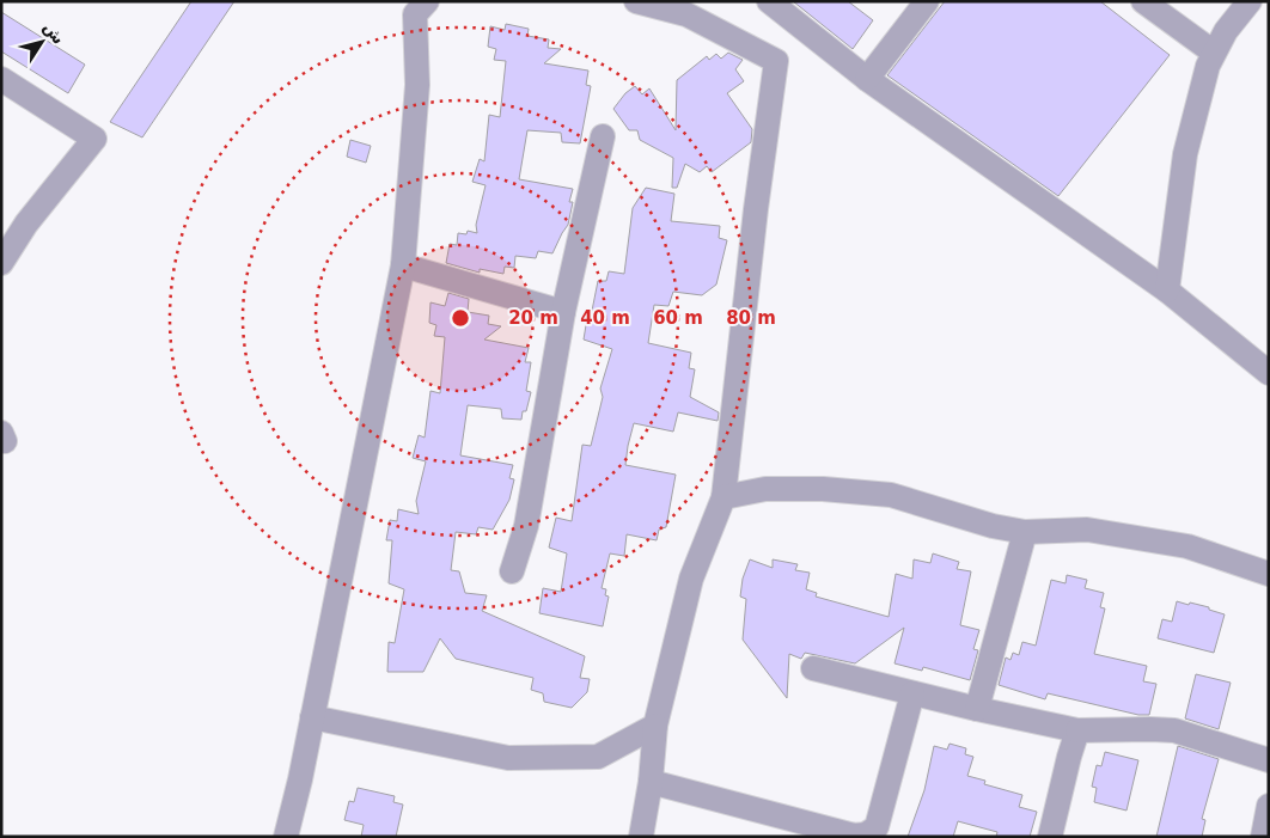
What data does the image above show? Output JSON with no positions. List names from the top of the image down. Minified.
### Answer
{"north":"top right","rings":["20 m","40 m","60 m","80 m"]}
